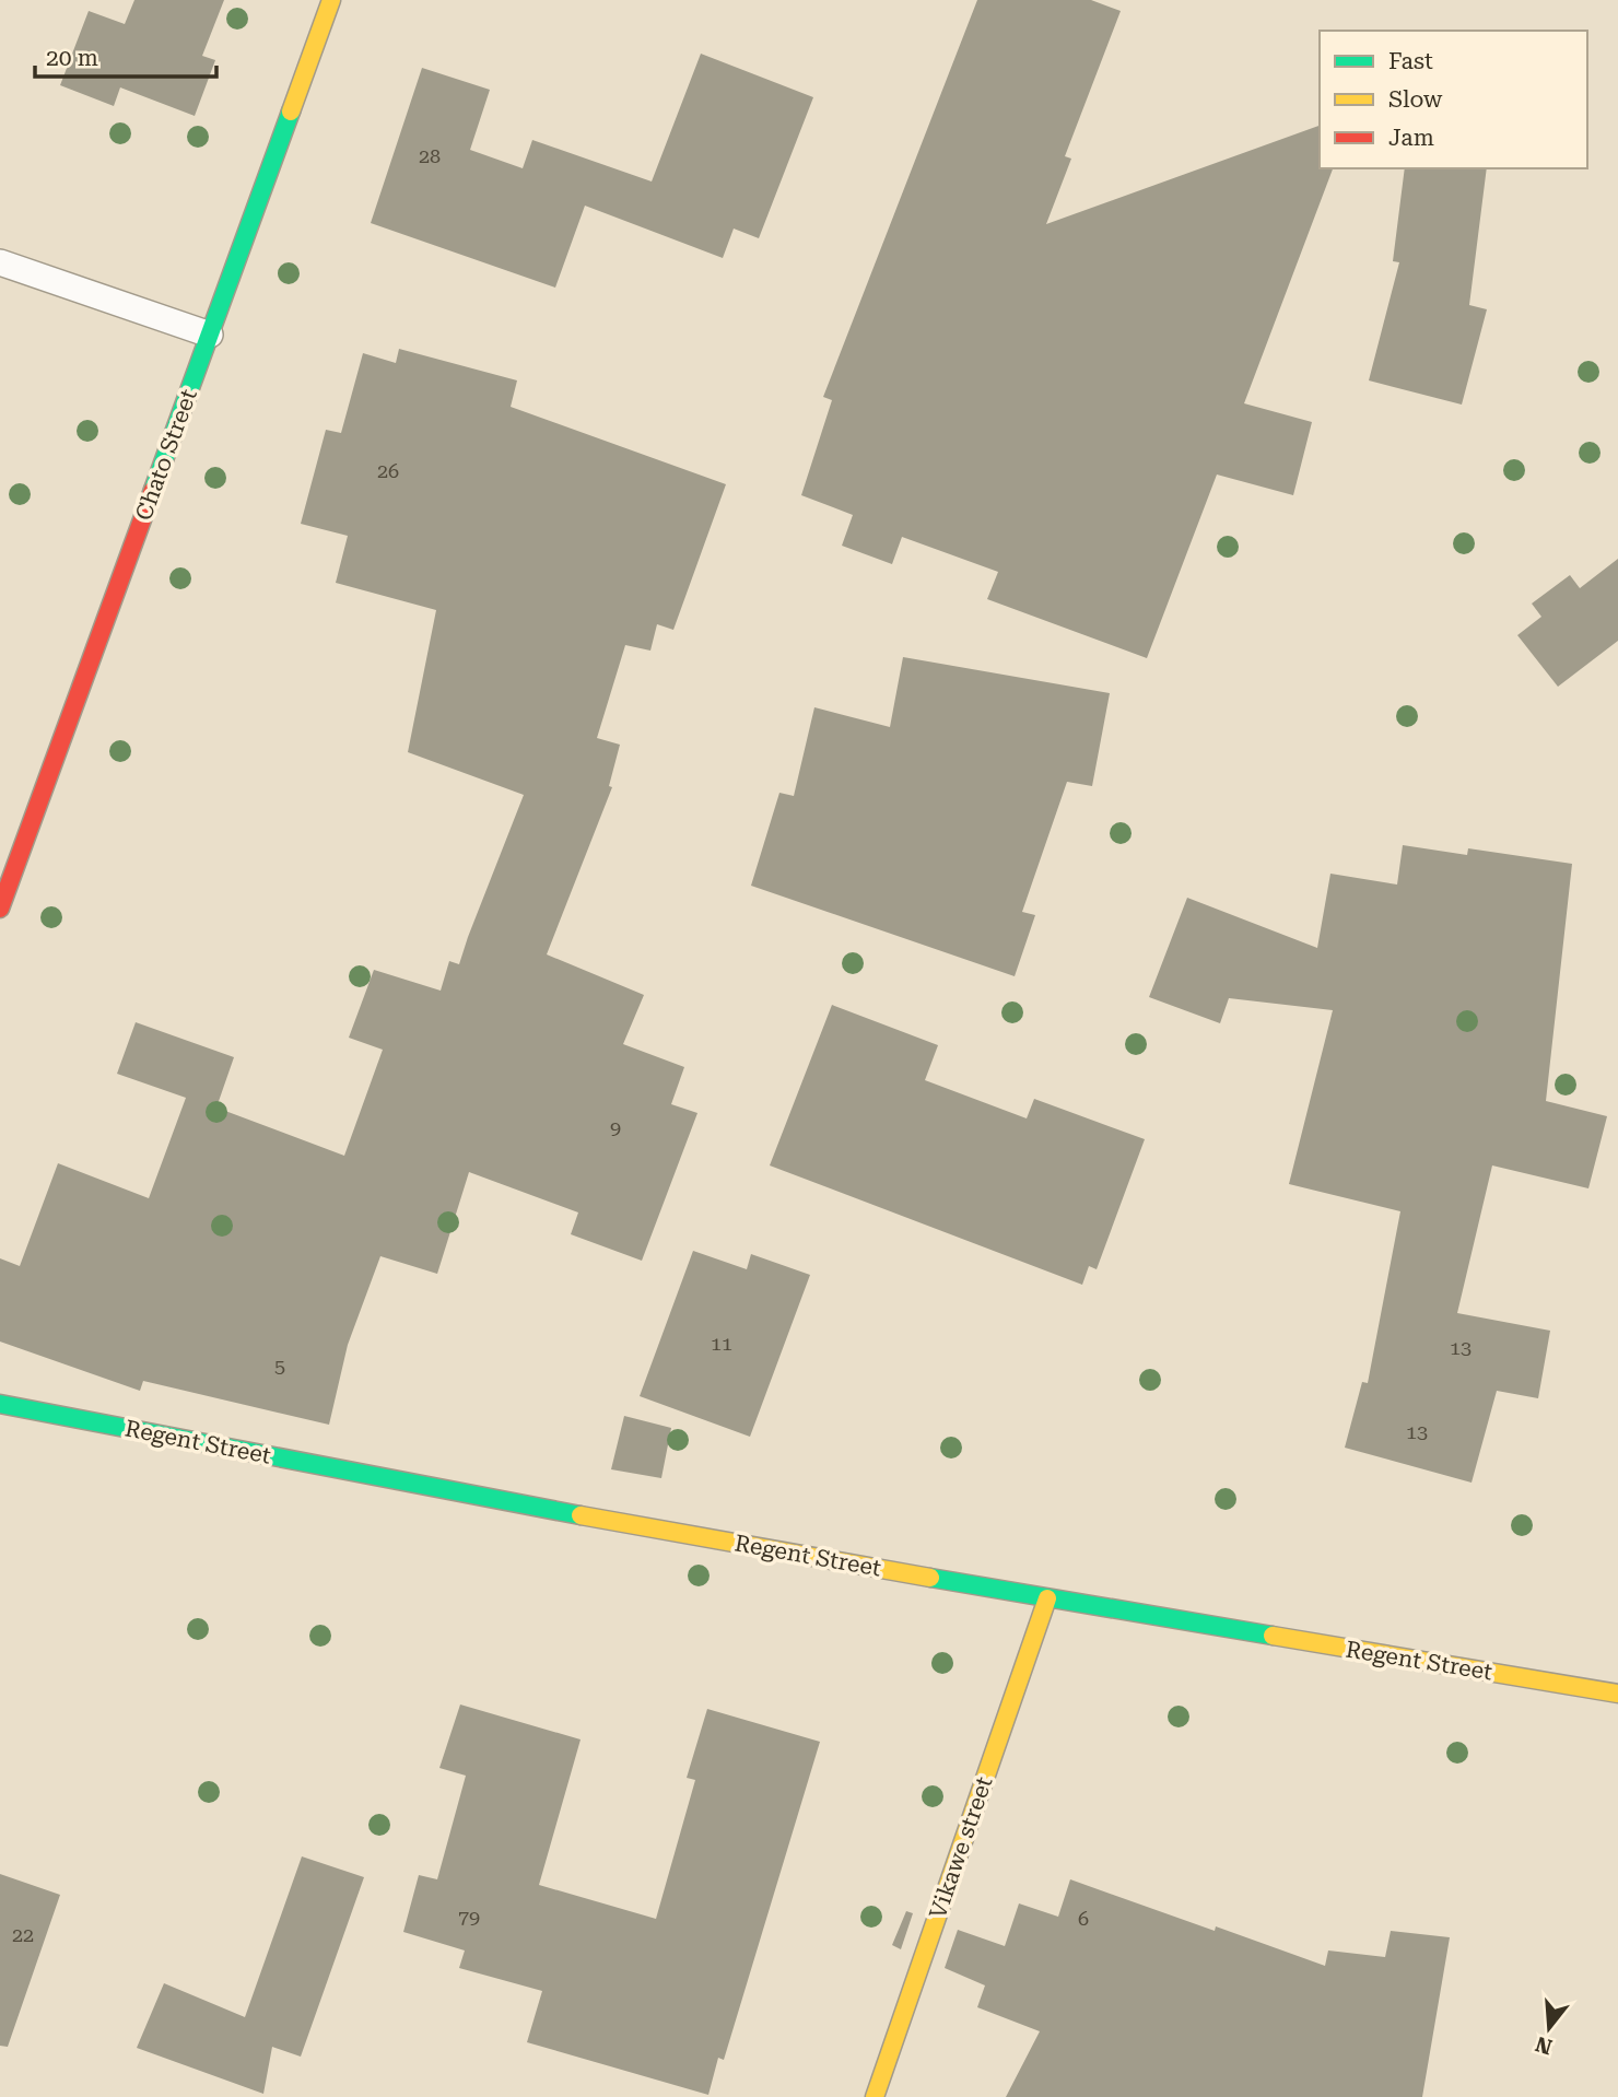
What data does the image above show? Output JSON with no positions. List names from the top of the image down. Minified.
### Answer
{"streets":{"street":["Chato Street","Regent Street","Vikawe street"]},"crossings":[["Regent Street","Vikawe street"]],"house_numbers":["28","26","9","11","13","5","13","79","6","22"],"legend":["Fast","Slow","Jam"],"scale_bar":"20 m","north":"bottom"}
